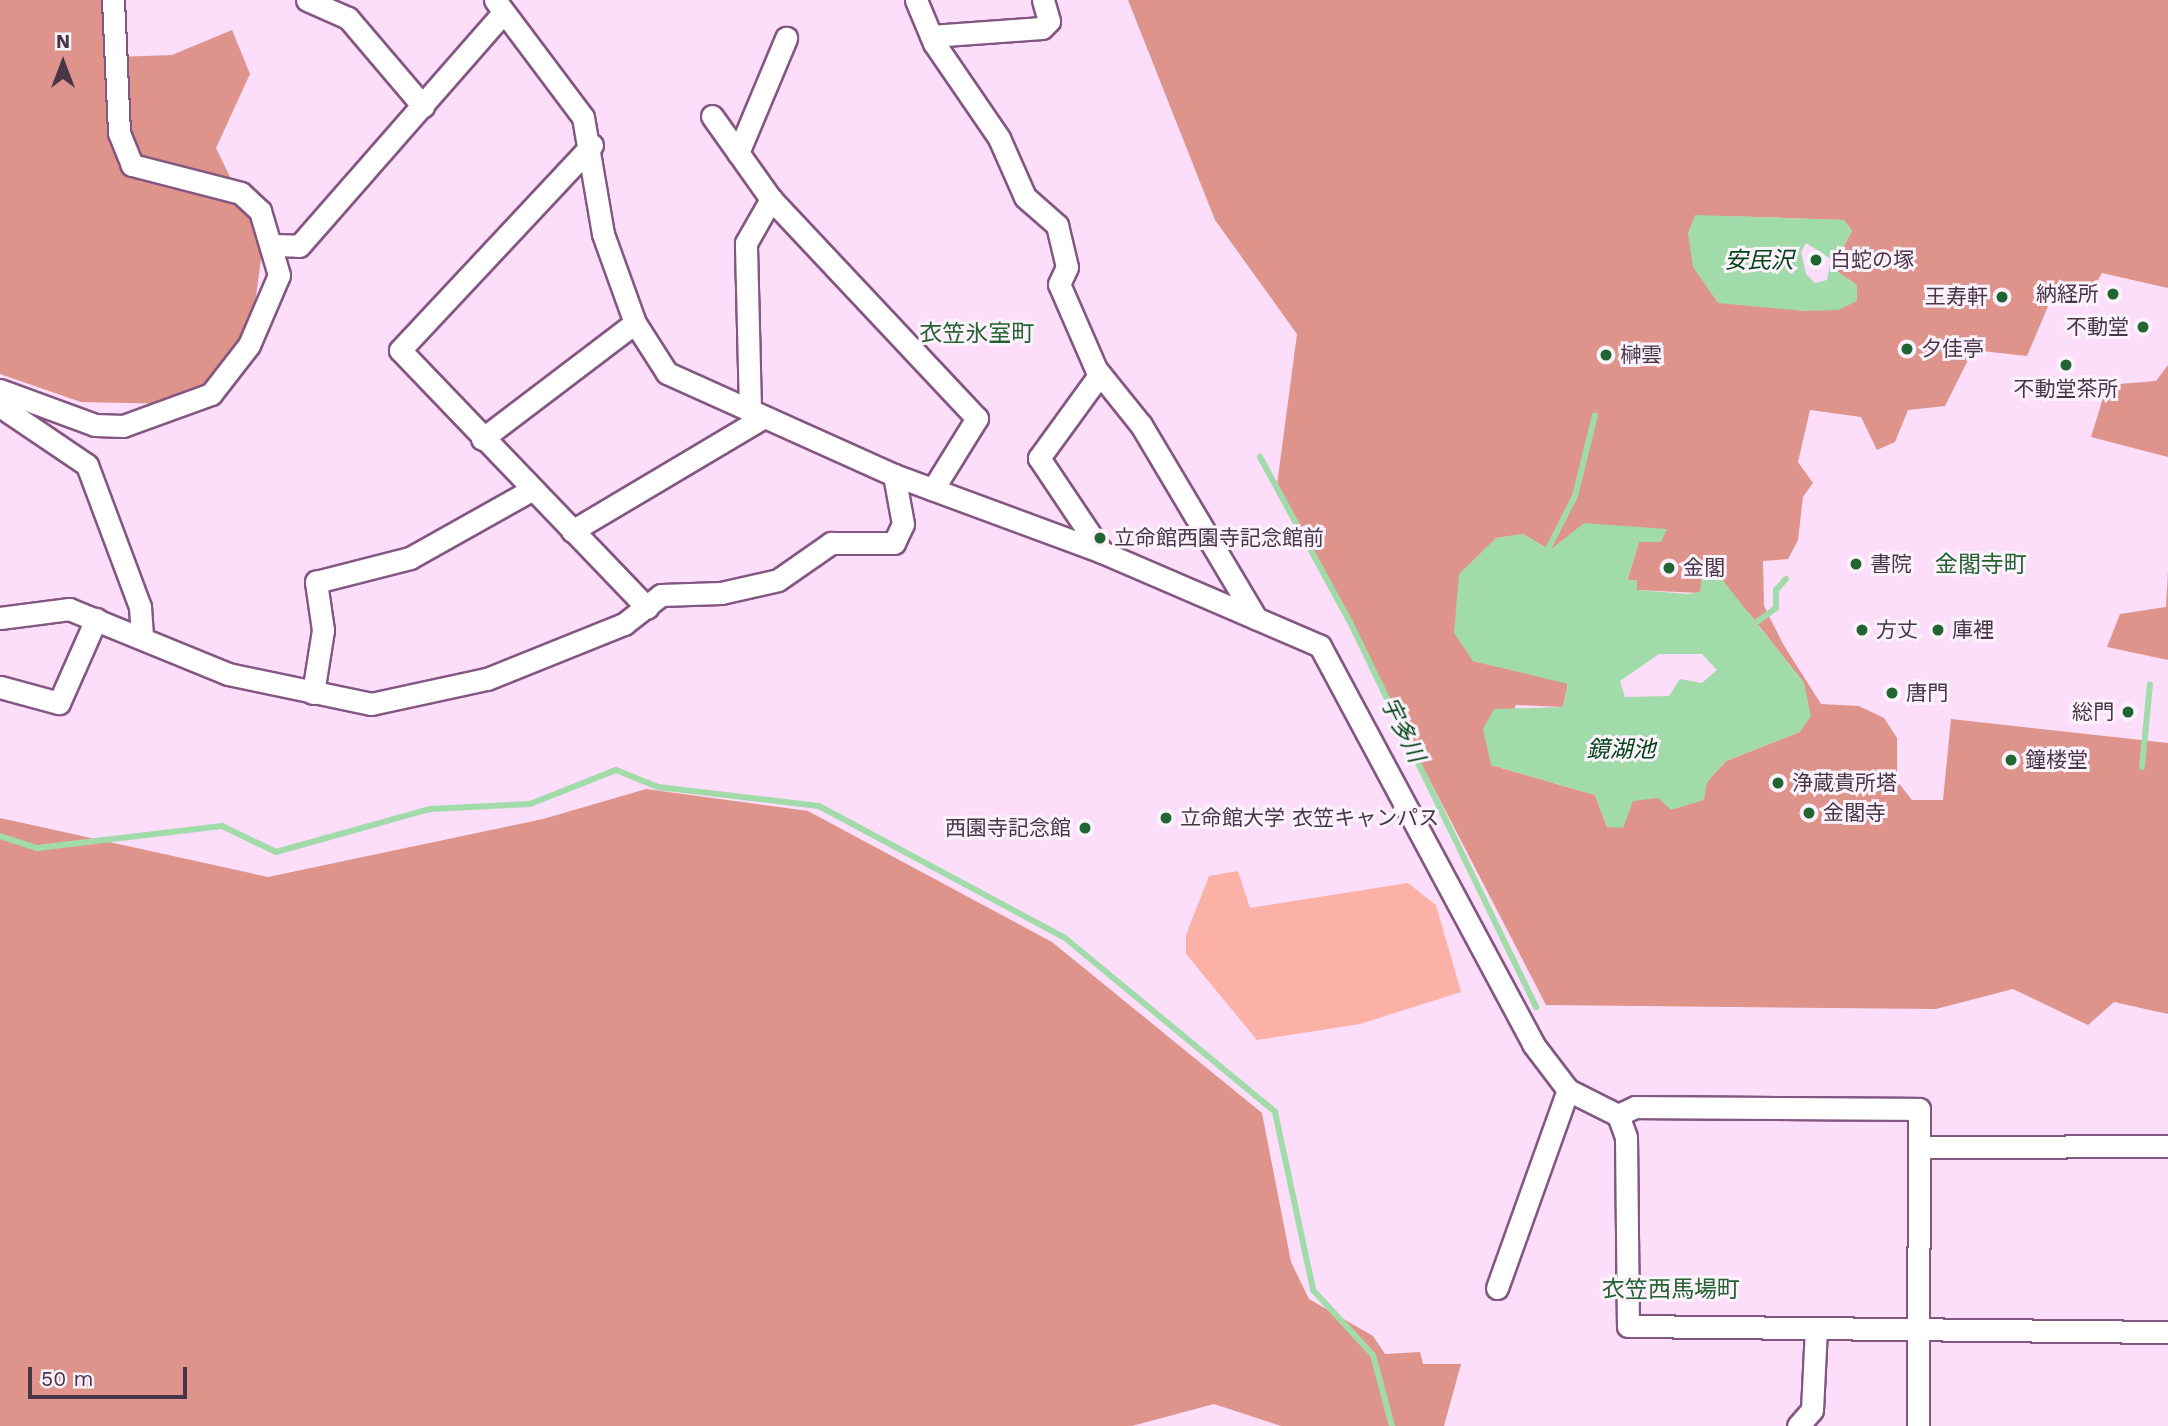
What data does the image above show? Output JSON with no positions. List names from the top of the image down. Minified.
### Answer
{"districts":["衣笠氷室町","金閣寺町","衣笠西馬場町"],"water":["安民沢","宇多川","鏡湖池"],"places":["白蛇の塚","納経所","王寿軒","不動堂","夕佳亭","榊雲","不動堂茶所","立命館西園寺記念館前","書院","金閣","方丈","庫裡","唐門","総門","鐘楼堂","浄蔵貴所塔","金閣寺","立命館大学 衣笠キャンパス","西園寺記念館"],"scale_bar":"50 m","north":"top"}
